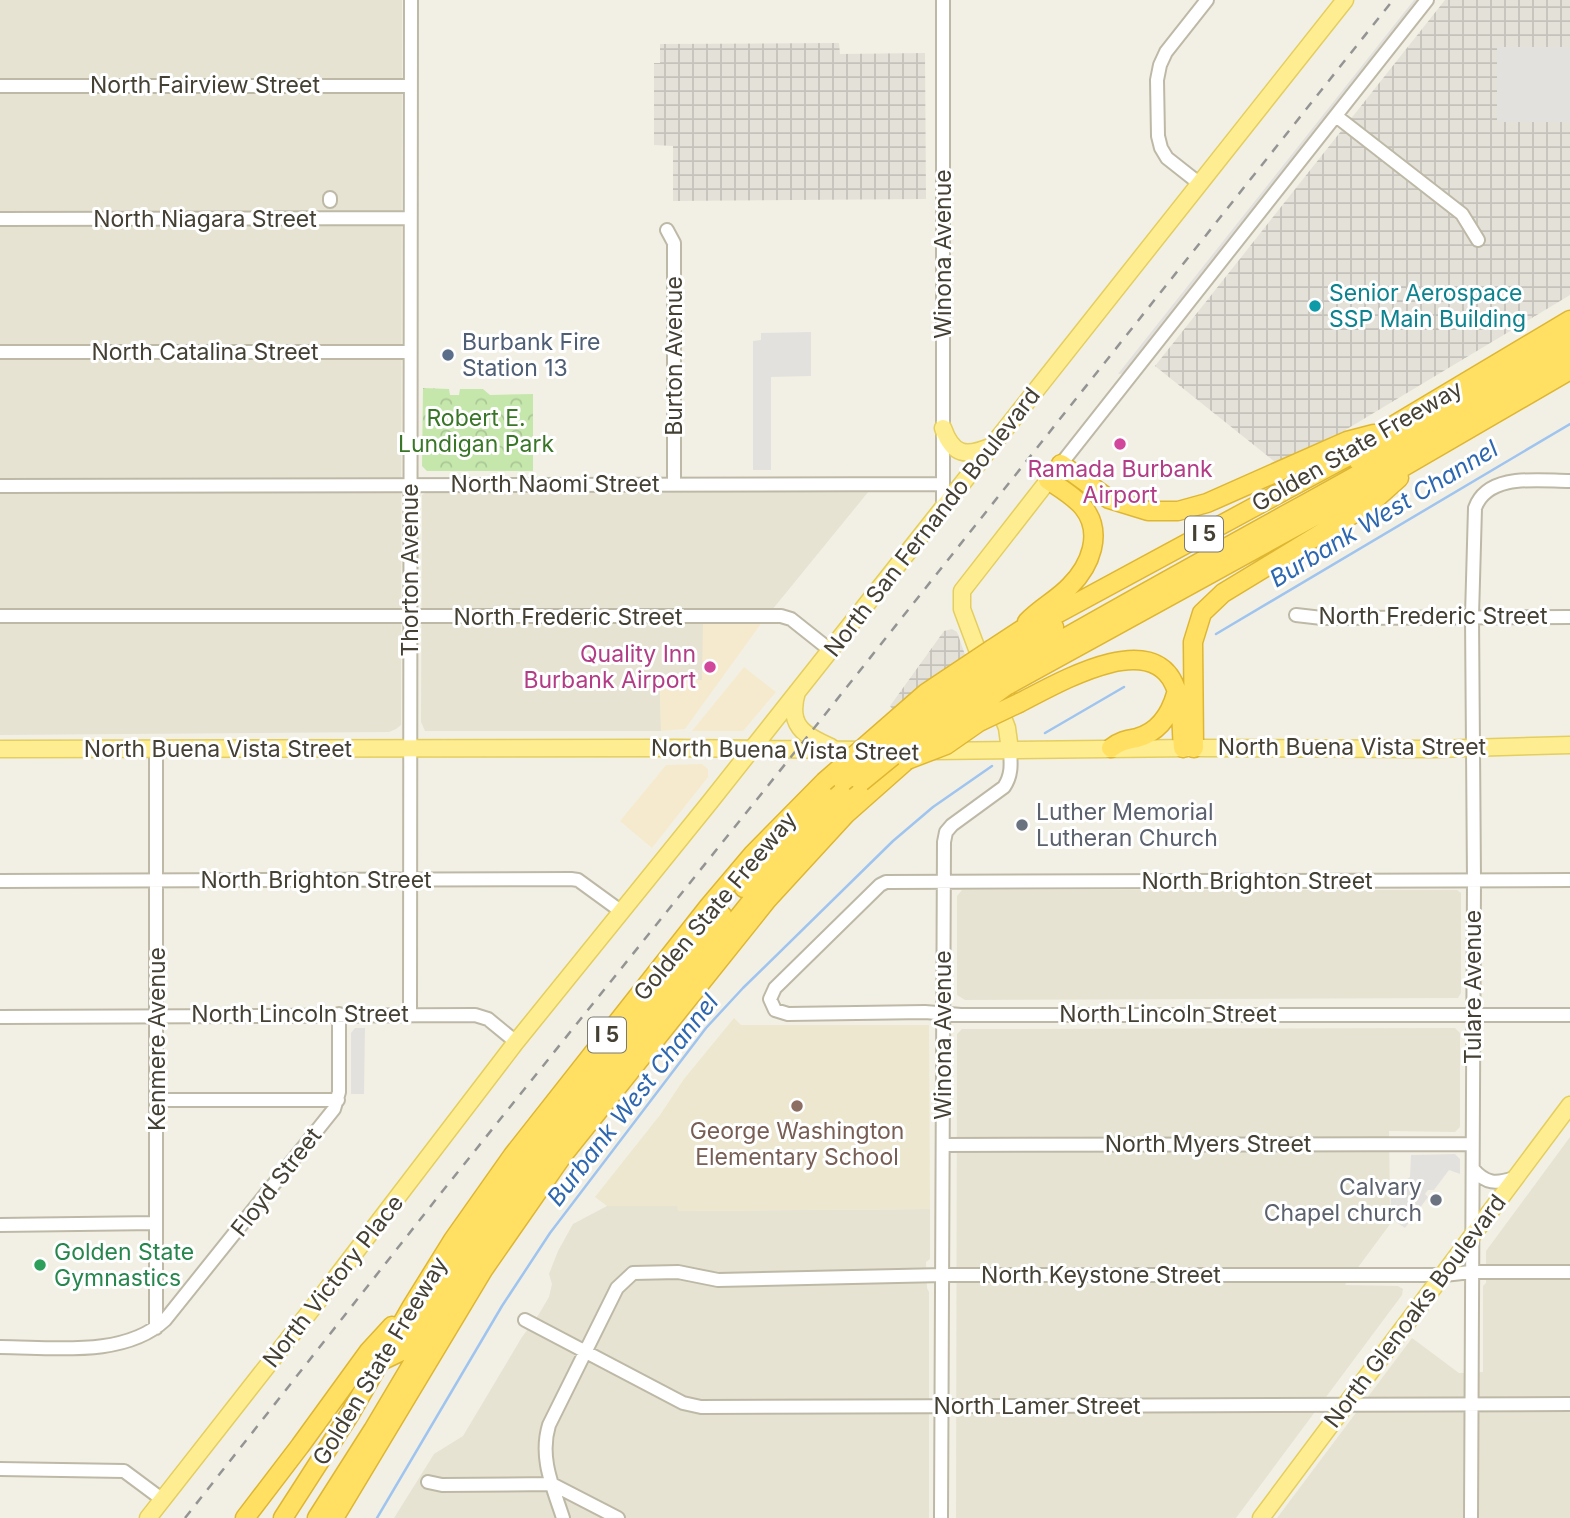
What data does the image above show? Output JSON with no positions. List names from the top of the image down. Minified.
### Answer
{"streets":{"highway":["Golden State Freeway","I 5"],"main road":["Winona Avenue","North San Fernando Boulevard","North Buena Vista Street","North Victory Place","North Glenoaks Boulevard"],"street":["North Fairview Street","North Niagara Street","North Catalina Street","Burton Avenue","North Naomi Street","Thorton Avenue","North Frederic Street","North Brighton Street","Tulare Avenue","North Lincoln Street","Kenmere Avenue","North Myers Street","Floyd Street","North Keystone Street","North Lamer Street"]},"crossings":[["North Fairview Street","Thorton Avenue"],["North Niagara Street","Thorton Avenue"],["Winona Avenue","North Naomi Street"],["Winona Avenue","North San Fernando Boulevard"],["Winona Avenue","North Buena Vista Street"],["Winona Avenue","North Brighton Street"],["Winona Avenue","North Lincoln Street"],["Winona Avenue","North Myers Street"],["Winona Avenue","North Keystone Street"],["Winona Avenue","North Lamer Street"],["North Catalina Street","Thorton Avenue"],["Burton Avenue","North Naomi Street"],["North Naomi Street","Thorton Avenue"],["North San Fernando Boulevard","North Frederic Street"],["North San Fernando Boulevard","North Buena Vista Street"],["North San Fernando Boulevard","North Brighton Street"],["North San Fernando Boulevard","North Lincoln Street"],["North San Fernando Boulevard","North Victory Place"],["Thorton Avenue","North Frederic Street"],["Thorton Avenue","North Buena Vista Street"],["Thorton Avenue","North Brighton Street"],["Thorton Avenue","North Lincoln Street"],["North Frederic Street","Tulare Avenue"],["North Buena Vista Street","Tulare Avenue"],["North Buena Vista Street","Kenmere Avenue"],["North Brighton Street","Tulare Avenue"],["North Brighton Street","North Lincoln Street"],["North Brighton Street","Kenmere Avenue"],["Tulare Avenue","North Lincoln Street"],["Tulare Avenue","North Myers Street"],["Tulare Avenue","North Keystone Street"],["Tulare Avenue","North Glenoaks Boulevard"],["Tulare Avenue","North Lamer Street"],["North Lincoln Street","Kenmere Avenue"],["North Lincoln Street","North Victory Place"],["Kenmere Avenue","Floyd Street"],["North Keystone Street","North Glenoaks Boulevard"],["North Keystone Street","North Lamer Street"],["North Glenoaks Boulevard","North Lamer Street"]],"water":["Burbank West Channel"],"parks":["Robert E. Lundigan Park"],"places":["Senior Aerospace SSP Main Building","Burbank Fire Station 13","Ramada Burbank Airport","Quality Inn Burbank Airport","Luther Memorial Lutheran Church","George Washington Elementary School","Calvary Chapel church","Golden State Gymnastics"]}
